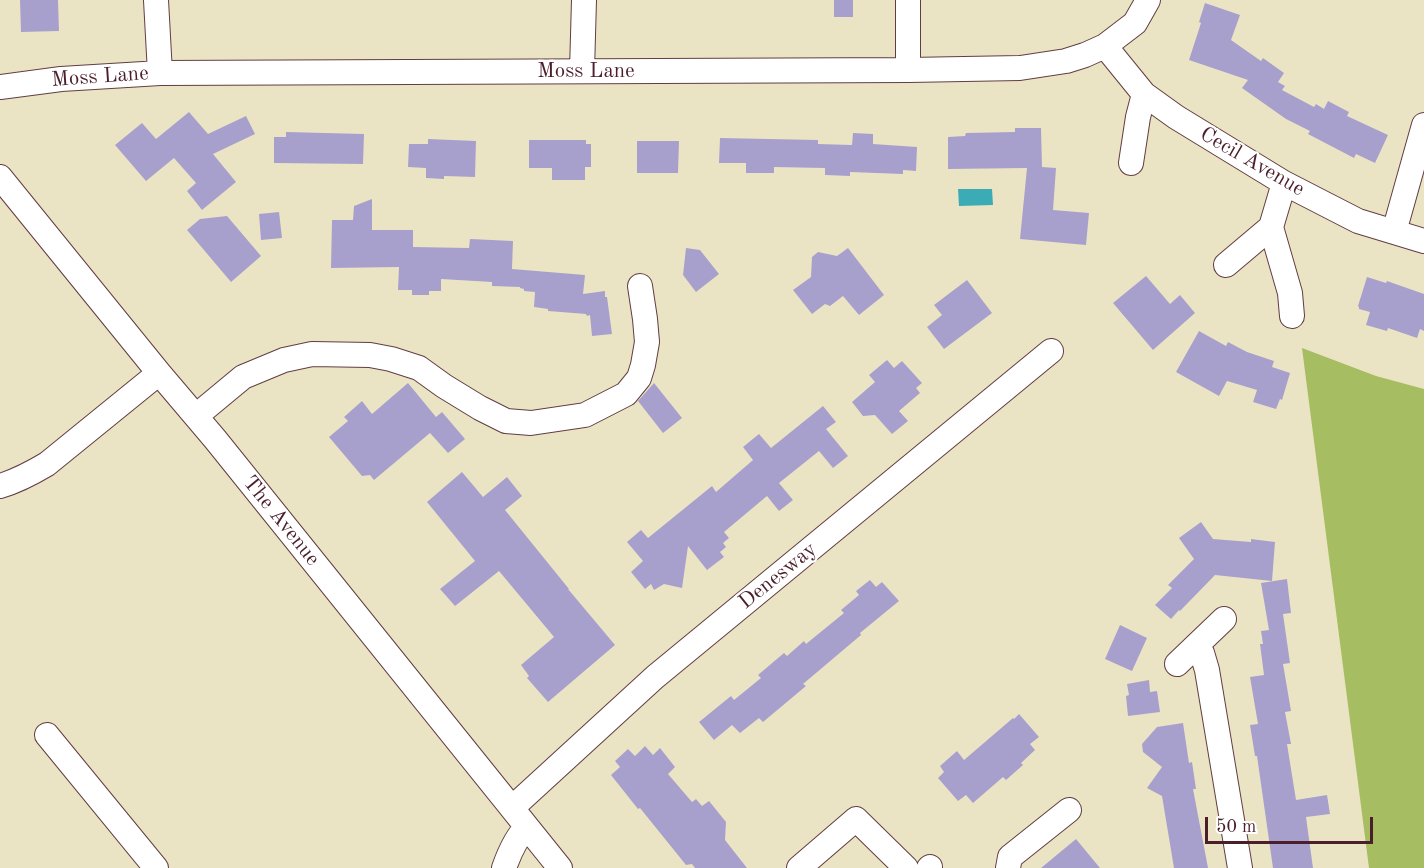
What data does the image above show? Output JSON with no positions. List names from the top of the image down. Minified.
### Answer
{"streets":{"street":["Moss Lane","Cecil Avenue","The Avenue","Denesway"]},"crossings":[["Moss Lane","Cecil Avenue"],["The Avenue","Denesway"]],"scale_bar":"50 m"}
